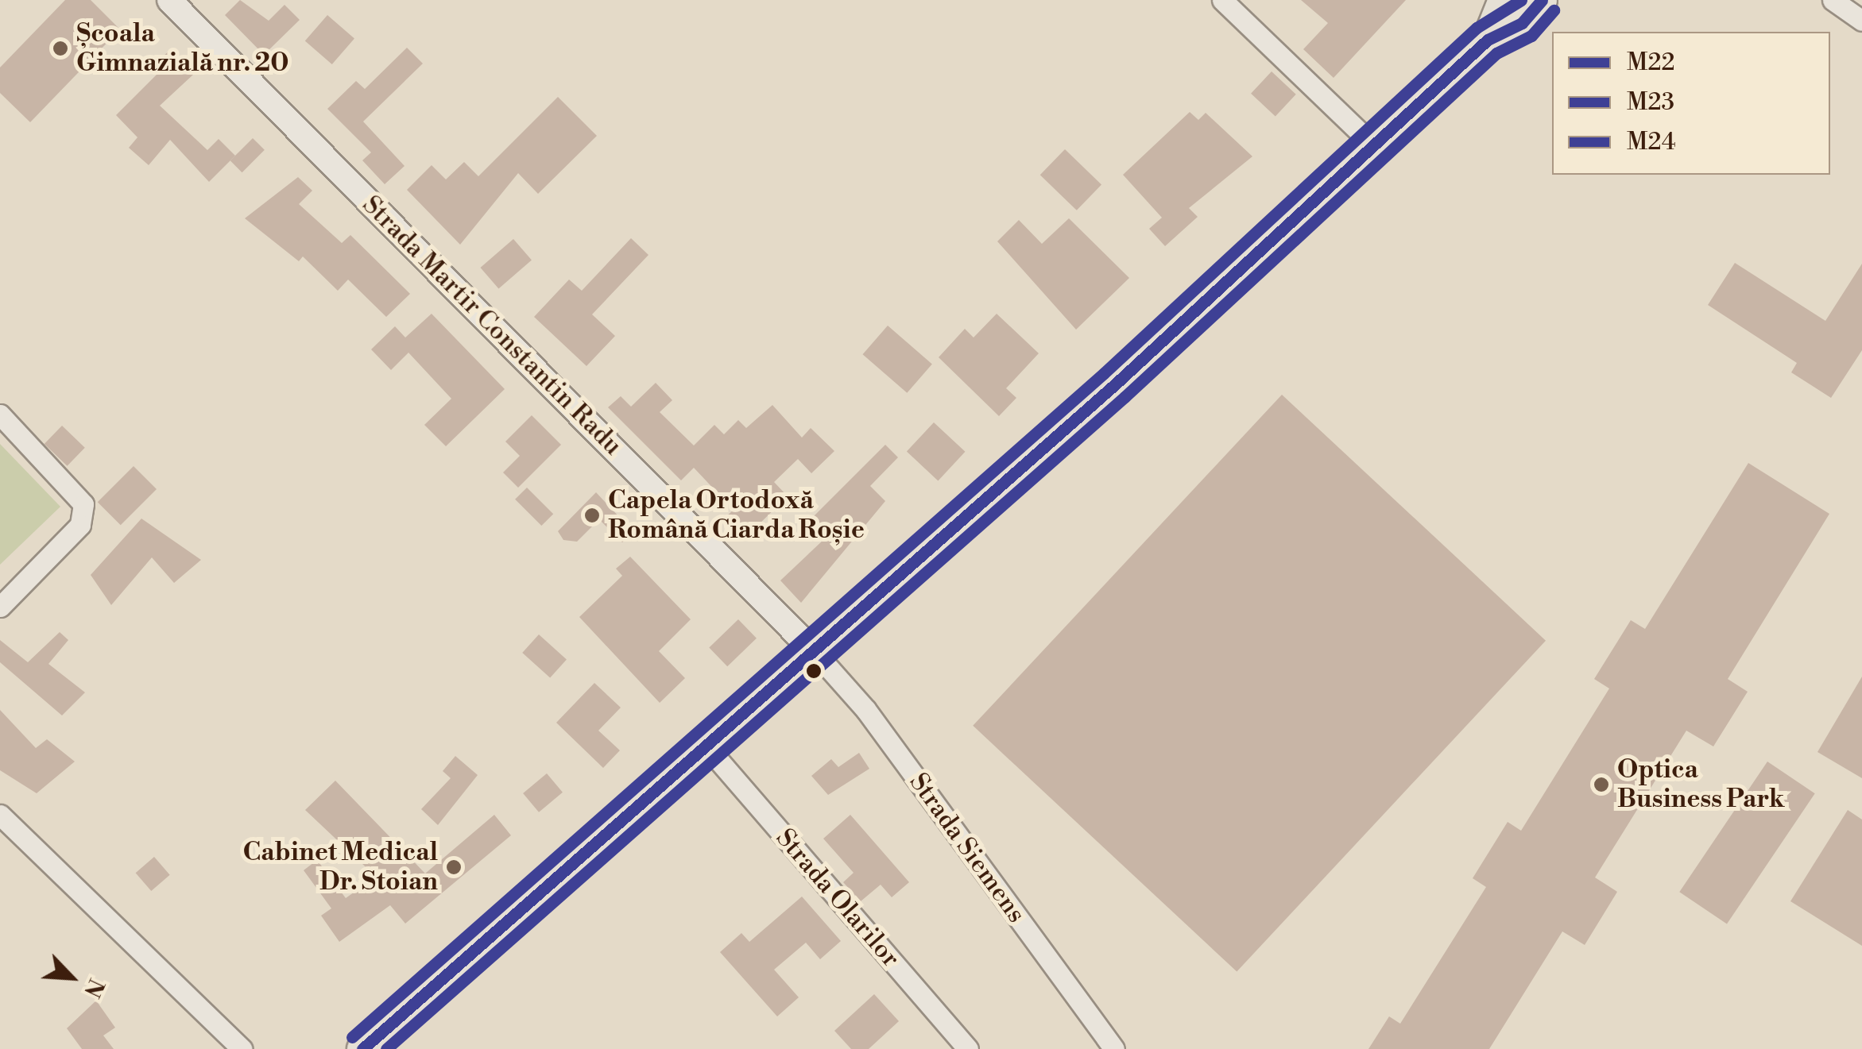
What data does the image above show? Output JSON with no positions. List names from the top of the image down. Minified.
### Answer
{"streets":{"street":["Strada Martir Constantin Radu","Strada Siemens","Strada Olarilor"]},"crossings":[["Strada Martir Constantin Radu","Strada Siemens"]],"places":["Școala Gimnazială nr. 20","Capela Ortodoxă Română Ciarda Roșie","Optica Business Park","Cabinet Medical Dr. Stoian"],"lines":["transit line M22","transit line M24","transit line M23"],"legend":["M22","M23","M24"],"north":"bottom right"}
